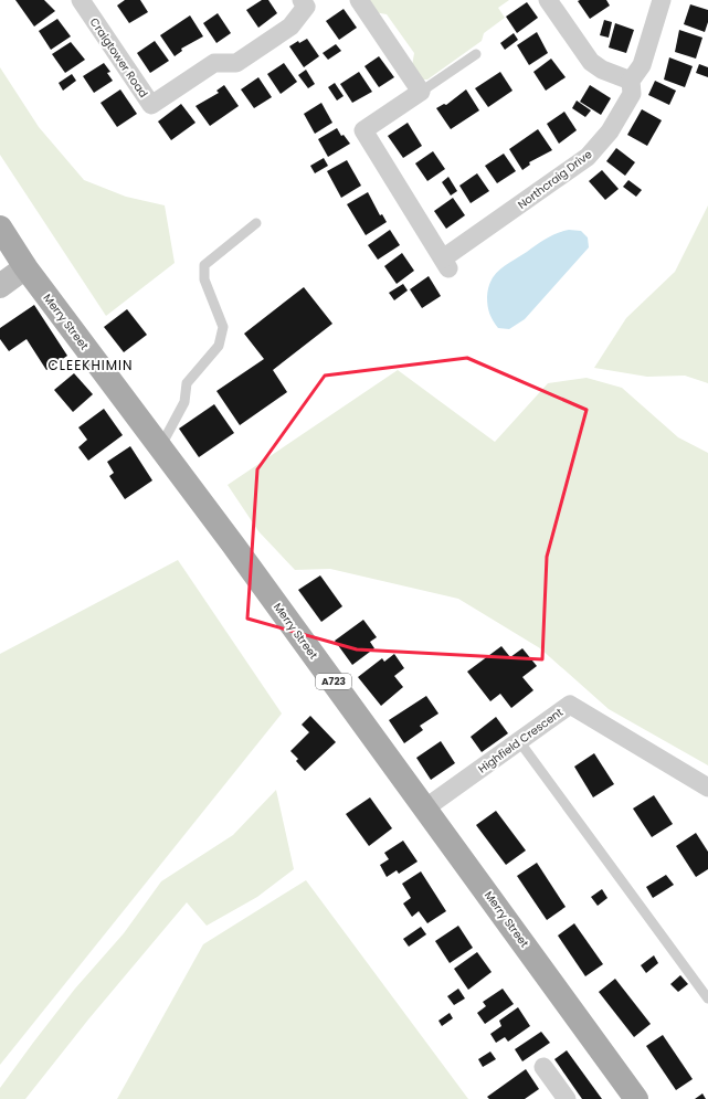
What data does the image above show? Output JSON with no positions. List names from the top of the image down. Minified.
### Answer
{"streets":{"main road":["Merry Street","A723"],"street":["Craigtower Road","Northcraig Drive","Highfield Crescent"]},"crossings":[["Merry Street","Highfield Crescent"]],"districts":["CLEEKHIMIN"]}
